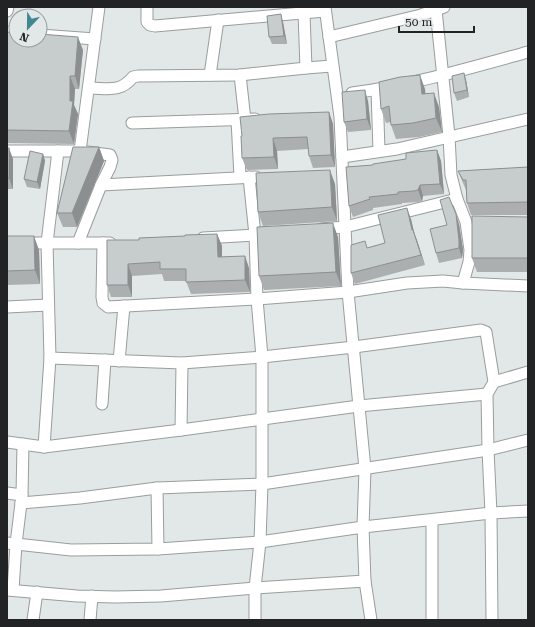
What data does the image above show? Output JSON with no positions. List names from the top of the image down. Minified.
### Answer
{"scale_bar":"50 m","north":"bottom"}
